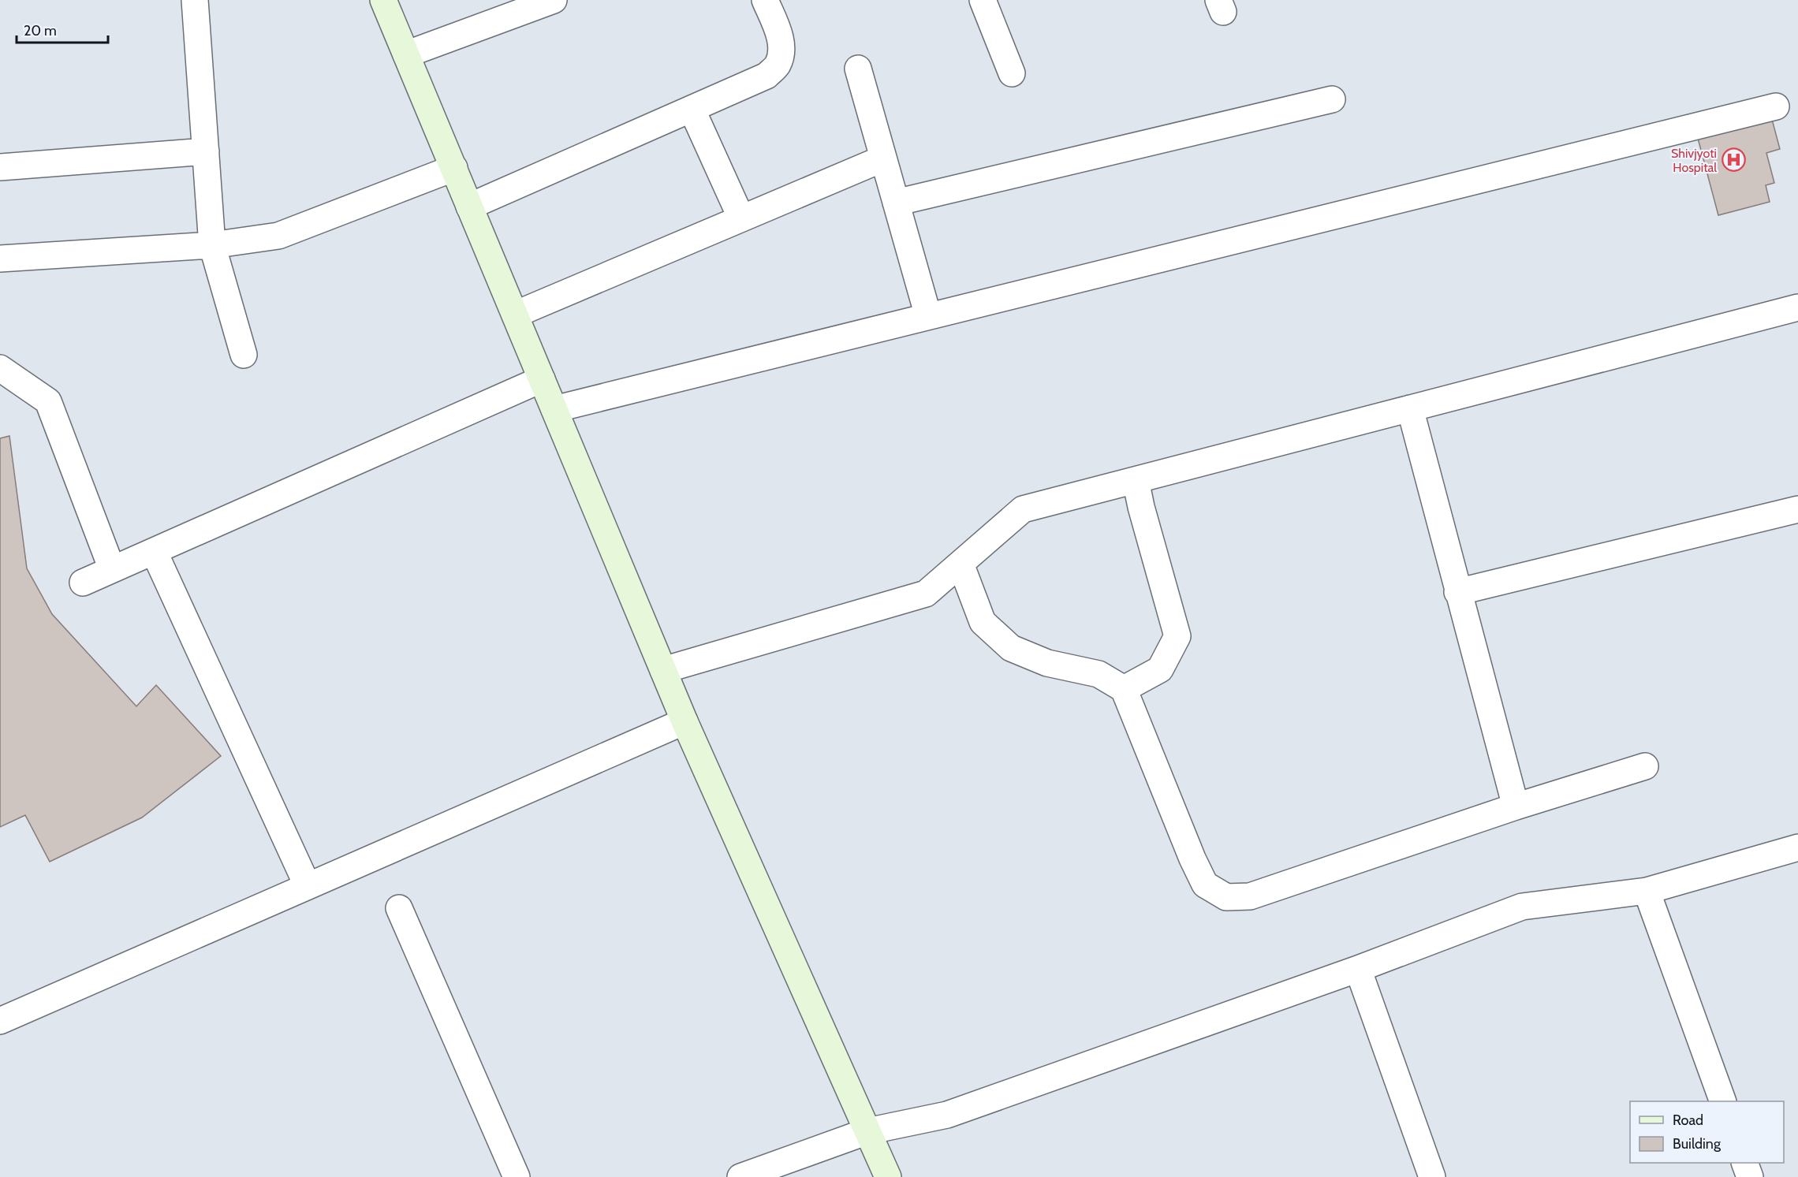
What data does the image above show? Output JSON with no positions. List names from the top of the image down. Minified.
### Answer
{"places":{"hospital":["Shivjyoti Hospital"]},"legend":["Road","Building"],"scale_bar":"20 m"}
